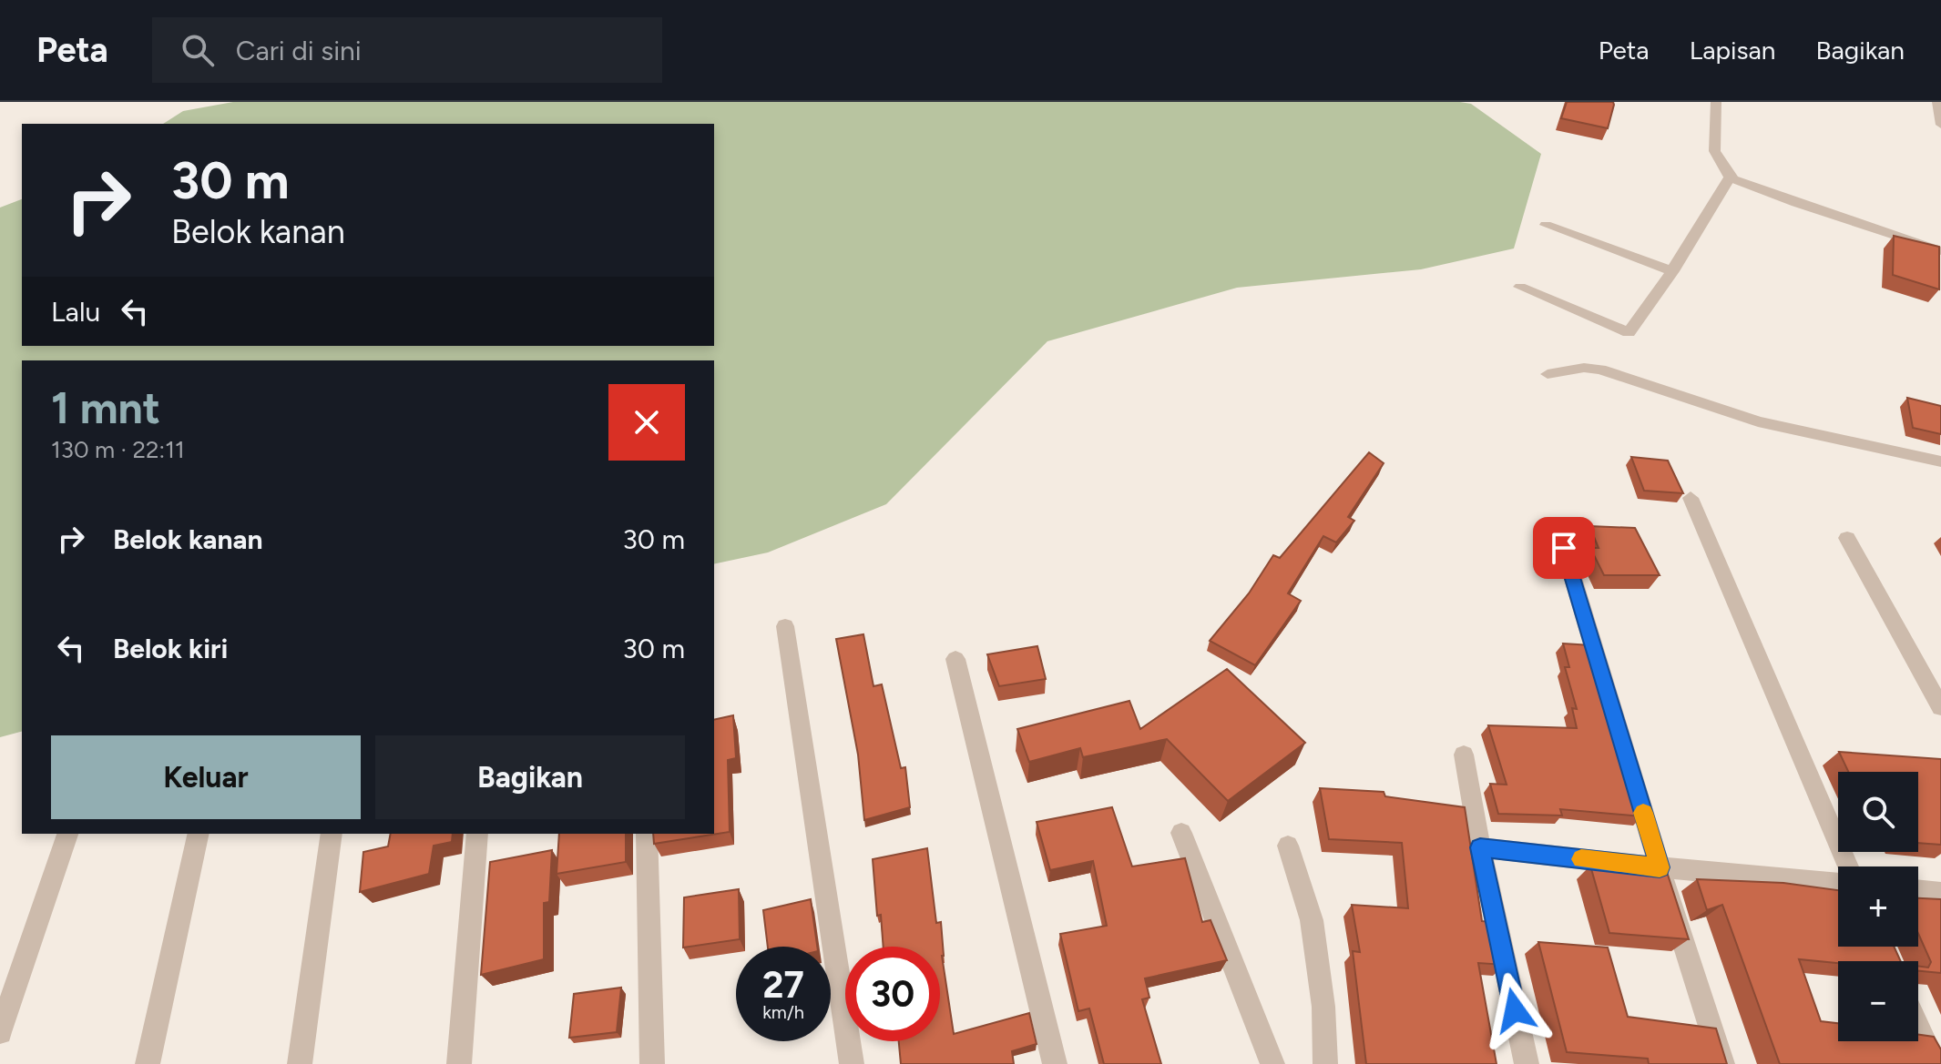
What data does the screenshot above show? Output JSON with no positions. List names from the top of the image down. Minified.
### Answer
{"page":{"header":"Peta","search":"Cari di sini","nav":["Peta","Lapisan","Bagikan"],"turn":["30 m","Belok kanan"],"then":"Lalu","heading":["1 mnt","130 m · 22:11"],"list":[{"name":"Belok kanan","value":"30 m"},{"name":"Belok kiri","value":"30 m"}],"buttons":["Keluar","Bagikan"],"map_buttons":["+","−"],"speed":"27 km/h","limit":"30"}}
